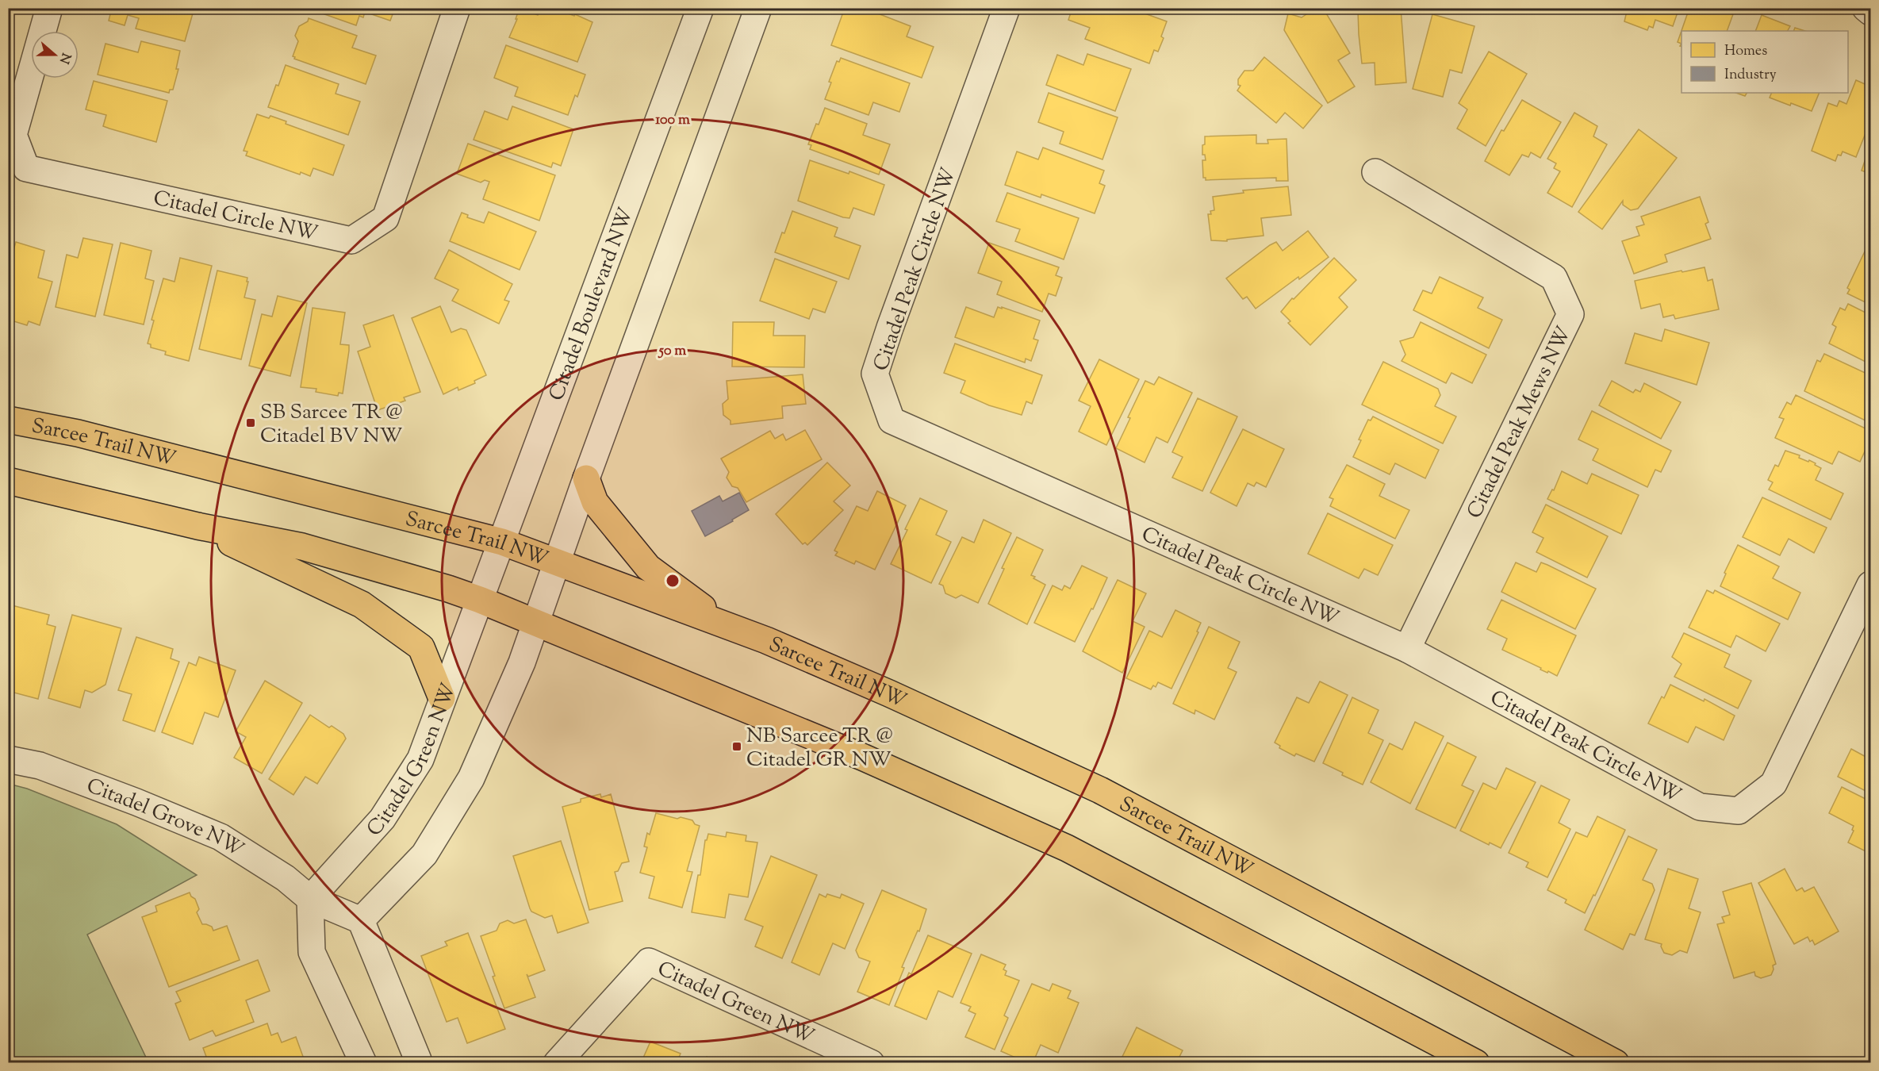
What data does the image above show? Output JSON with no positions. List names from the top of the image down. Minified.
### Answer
{"streets":{"main road":["Sarcee Trail NW"],"street":["Citadel Circle NW","Citadel Peak Circle NW","Citadel Boulevard NW","Citadel Peak Mews NW","Citadel Green NW","Citadel Grove NW"]},"crossings":[["Citadel Peak Circle NW","Citadel Peak Mews NW"],["Citadel Boulevard NW","Sarcee Trail NW"],["Citadel Boulevard NW","Citadel Green NW"],["Citadel Green NW","Citadel Grove NW"]],"places":{"transit":["SB Sarcee TR @ Citadel BV NW","NB Sarcee TR @ Citadel GR NW"]},"legend":["Homes","Industry"],"north":"right","rings":["100 m","50 m"]}
